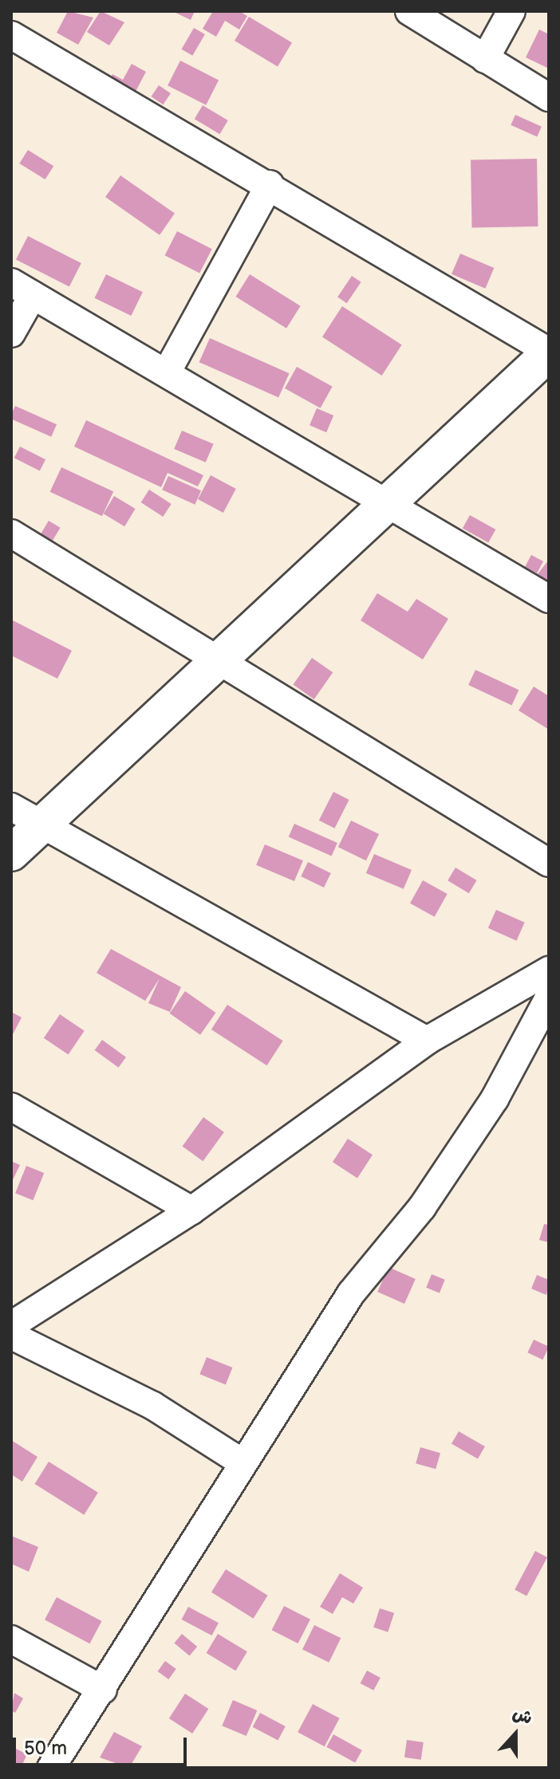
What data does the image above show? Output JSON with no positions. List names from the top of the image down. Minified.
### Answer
{"scale_bar":"50 m","north":"top"}
